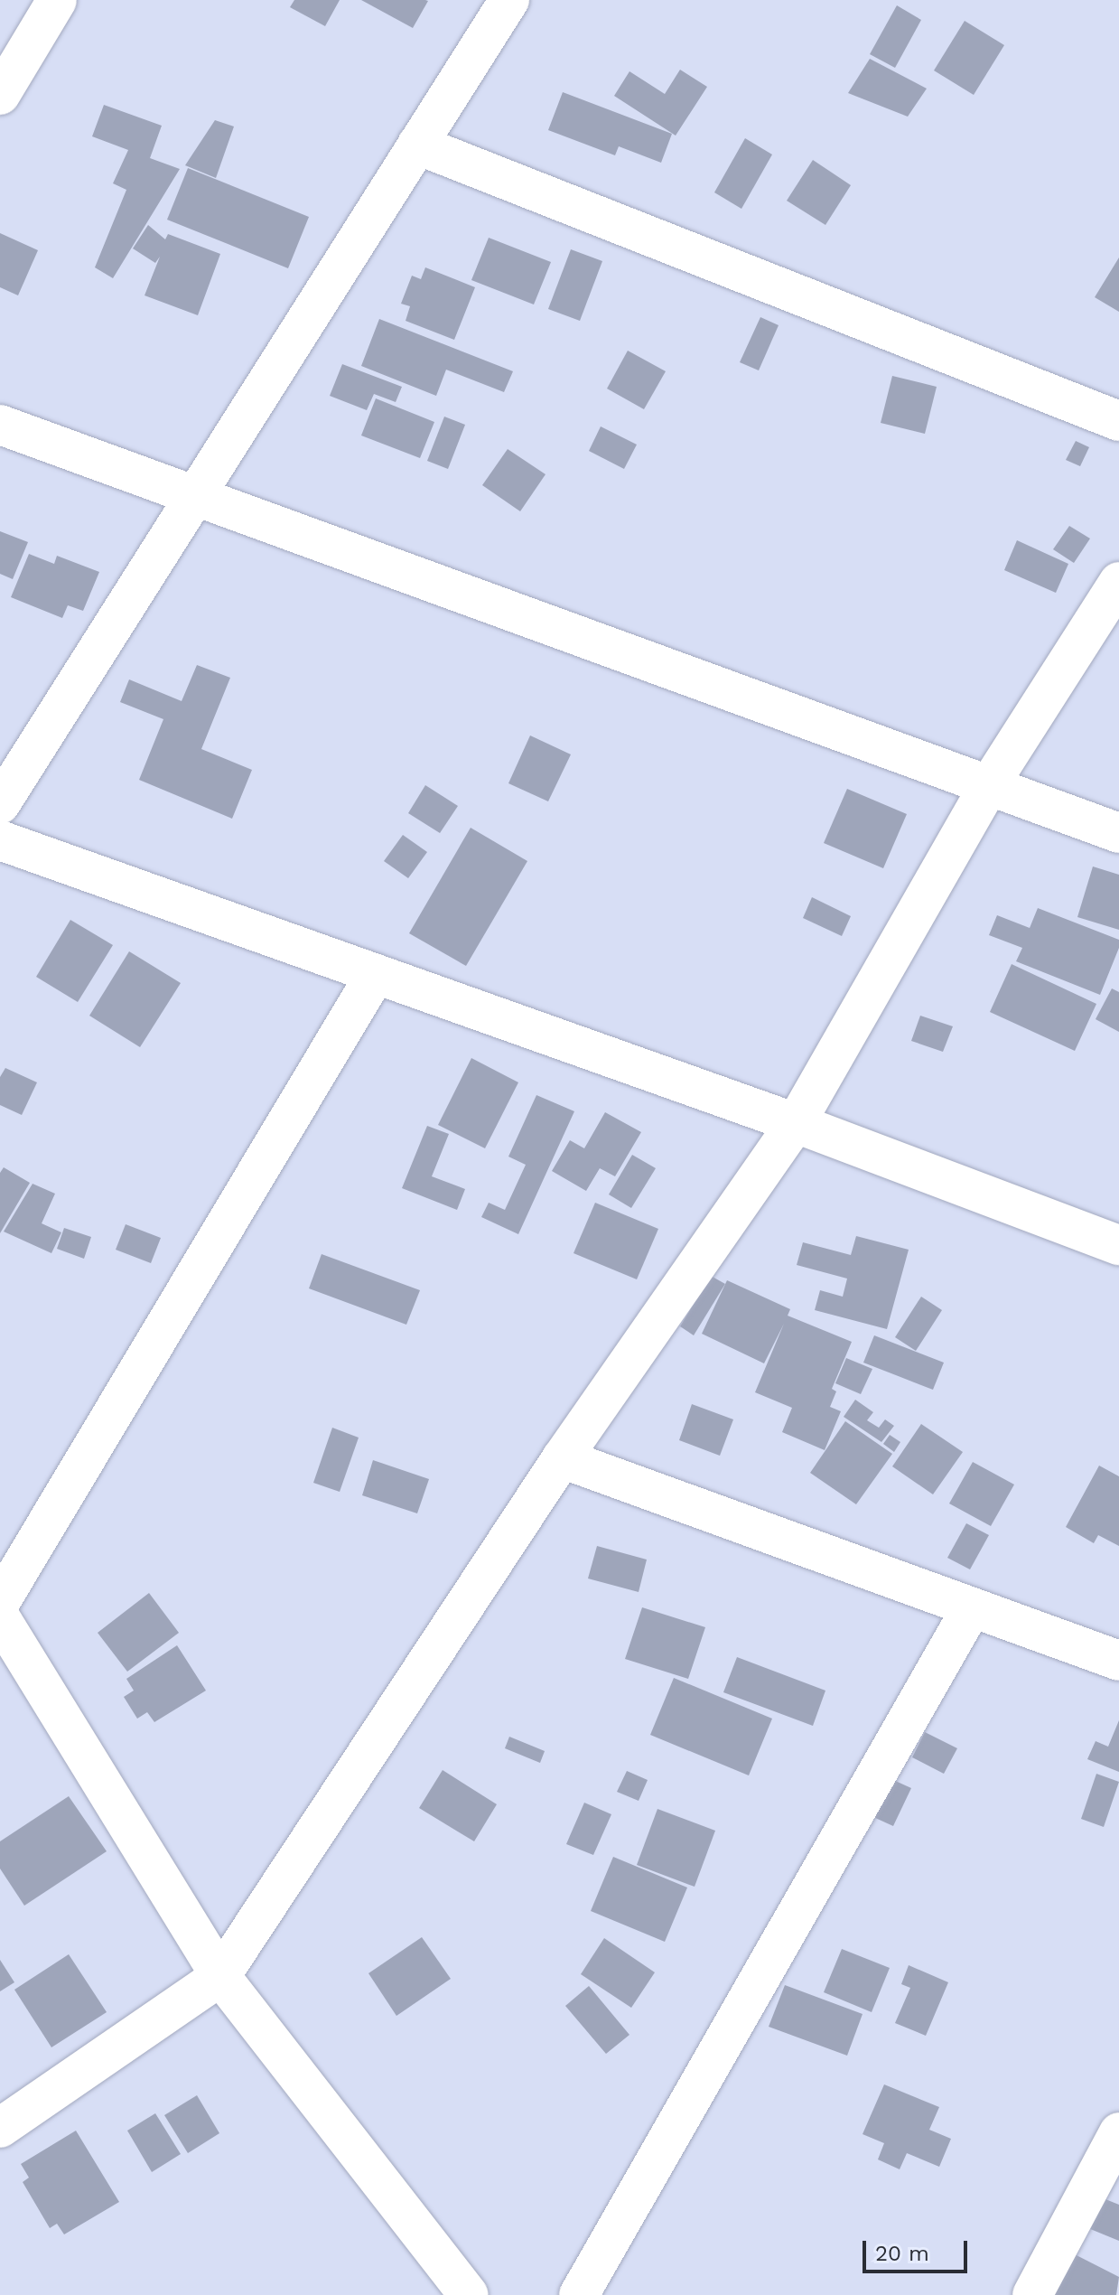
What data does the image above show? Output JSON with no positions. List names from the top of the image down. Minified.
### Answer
{"scale_bar":"20 m"}
